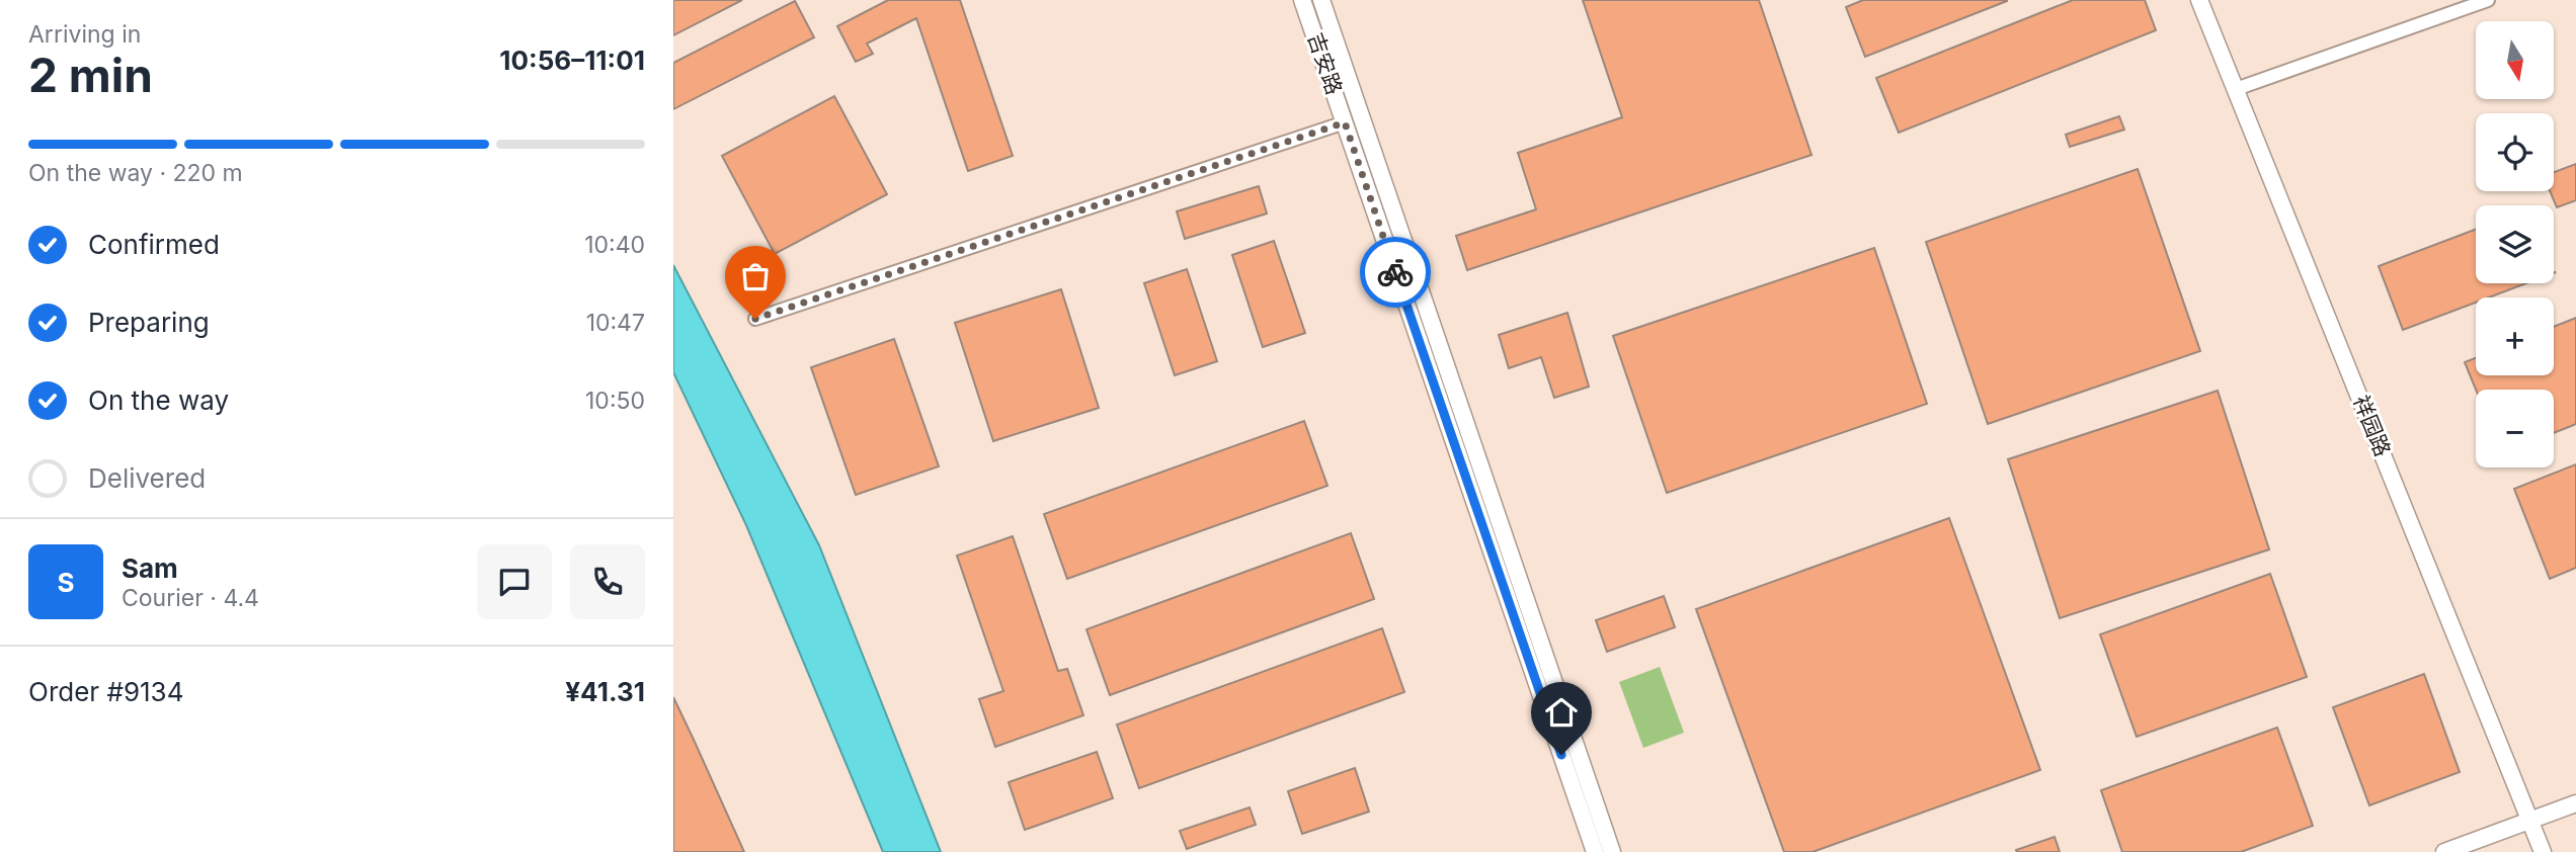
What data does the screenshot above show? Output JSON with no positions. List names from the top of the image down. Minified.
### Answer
{"streets":{"street":["吉安路","祥园路"]},"north":"bottom","page":{"heading":["2 min","Arriving in","10:56–11:01"],"panel":["Sam","Courier · 4.4","Order #9134","¥41.31"],"map_buttons":["+","−"],"bar":"On the way · 220 m","list":[["Confirmed","10:40"],["Preparing","10:47"],["On the way","10:50"],"Delivered"],"round":"S"}}
